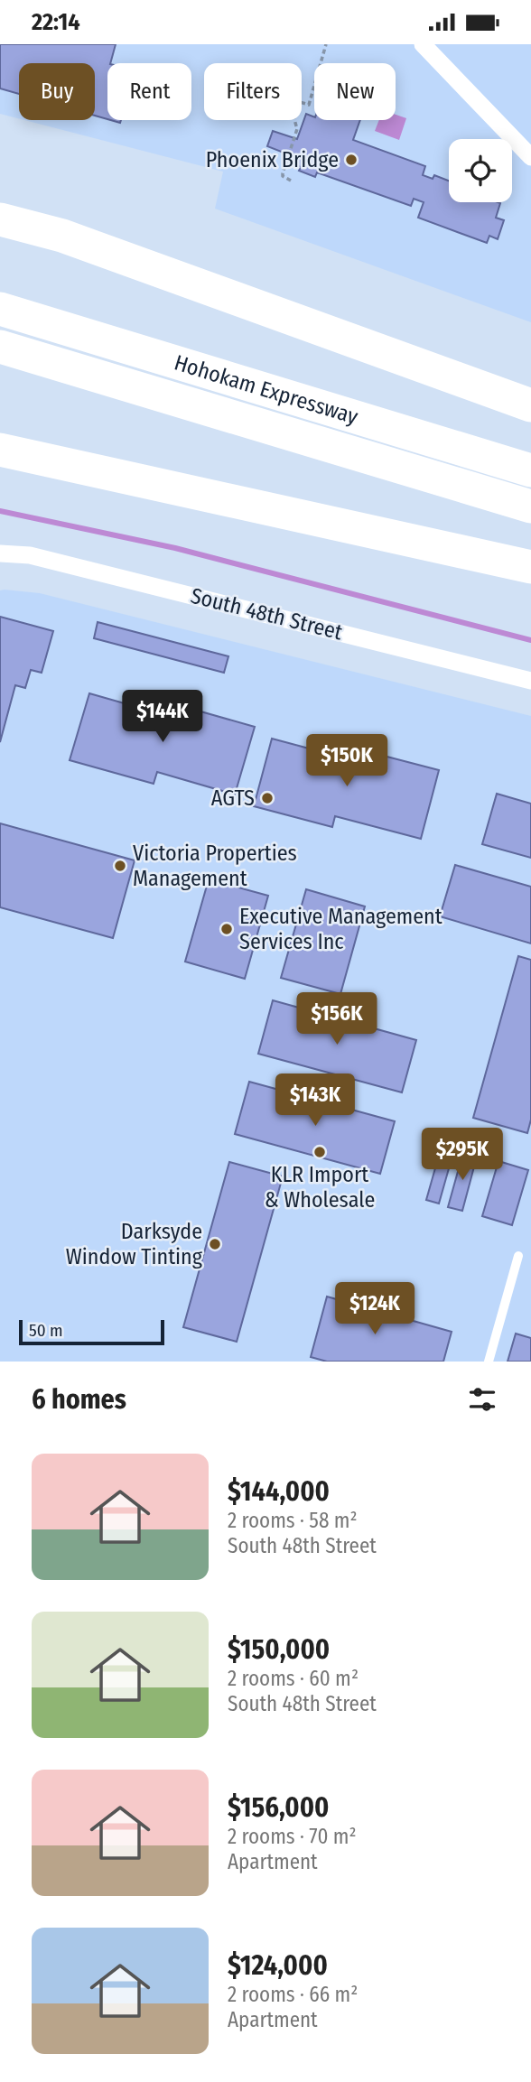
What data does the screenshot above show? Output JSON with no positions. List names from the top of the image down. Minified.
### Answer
{"streets":{"highway":["Hohokam Expressway"],"street":["South 48th Street"]},"places":["Phoenix Bridge","AGTS","Victoria Properties Management","Executive Management Services Inc","KLR Import & Wholesale","Darksyde Window Tinting"],"scale_bar":"50 m","page":{"status":"22:14","chip":["Buy","Rent","Filters","New"],"price":["$144K","$150K","$156K","$143K","$295K","$124K"],"scale":"50 m","heading":"6 homes","list":[{"name":"$144,000","note":"2 rooms · 58 m² · South 48th Street"},{"name":"$150,000","note":"2 rooms · 60 m² · South 48th Street"},{"name":"$156,000","note":"2 rooms · 70 m² · Apartment"},{"name":"$124,000","note":"2 rooms · 66 m² · Apartment"}]}}
